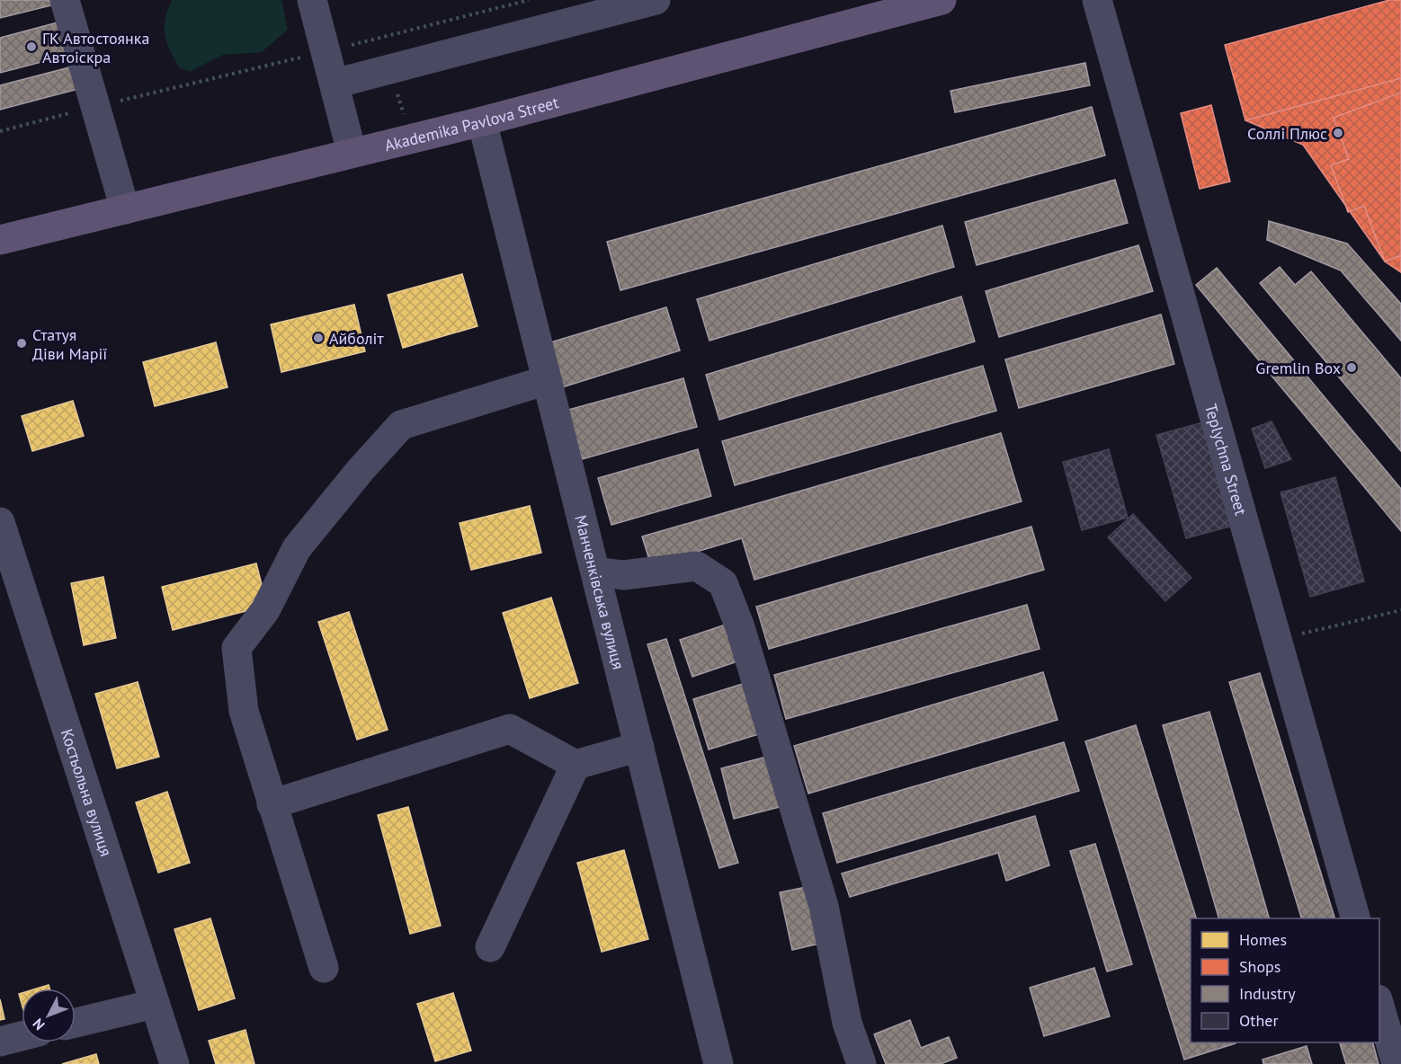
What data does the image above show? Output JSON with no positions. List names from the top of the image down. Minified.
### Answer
{"streets":{"main road":["Akademika Pavlova Street"],"street":["Teplychna Street","Манченківська вулиця","Костьольна вулиця"]},"crossings":[["Akademika Pavlova Street","Манченківська вулиця"]],"places":["ГК Автостоянка Автоіскра","Соллі Плюс","Айболіт","Статуя Діви Марії","Gremlin Box"],"legend":["Homes","Shops","Industry","Other"],"north":"bottom left"}
